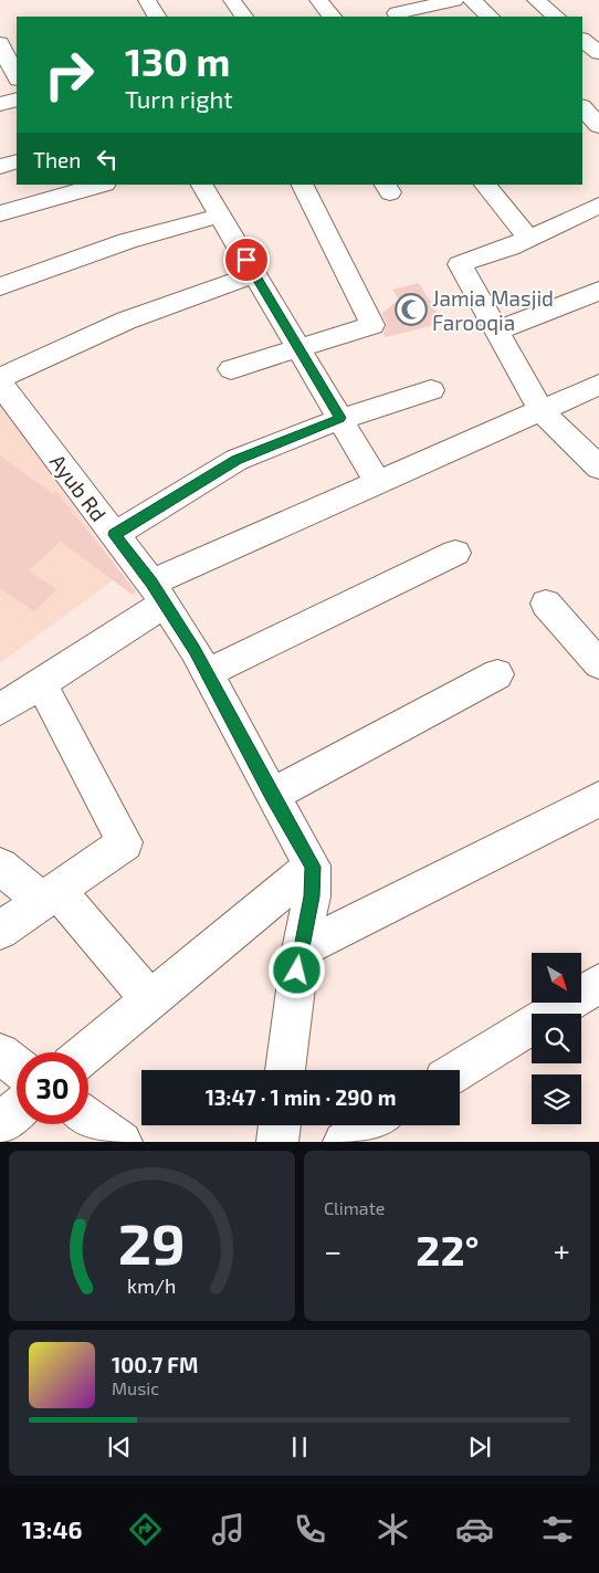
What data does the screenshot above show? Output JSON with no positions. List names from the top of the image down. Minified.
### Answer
{"streets":{"street":["Ayub Rd"]},"places":{"mosque":["Jamia Masjid Farooqia"]},"north":"bottom right","page":{"turn":["130 m","Turn right"],"then":"Then","limit":"30","trip":"13:47 · 1 min · 290 m","tile":"Climate","heat":["−","22°","+"],"song":["100.7 FM","Music"],"tabs":"13:46","gauge":["29","km/h"]}}
